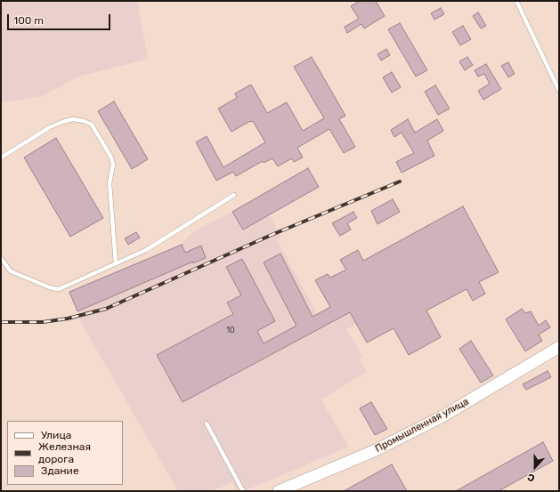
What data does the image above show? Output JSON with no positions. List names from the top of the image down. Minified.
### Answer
{"streets":{"street":["Промышленная улица"]},"house_numbers":["10"],"legend":["Улица","Железная дорога","Здание"],"scale_bar":"100 m","north":"bottom"}
